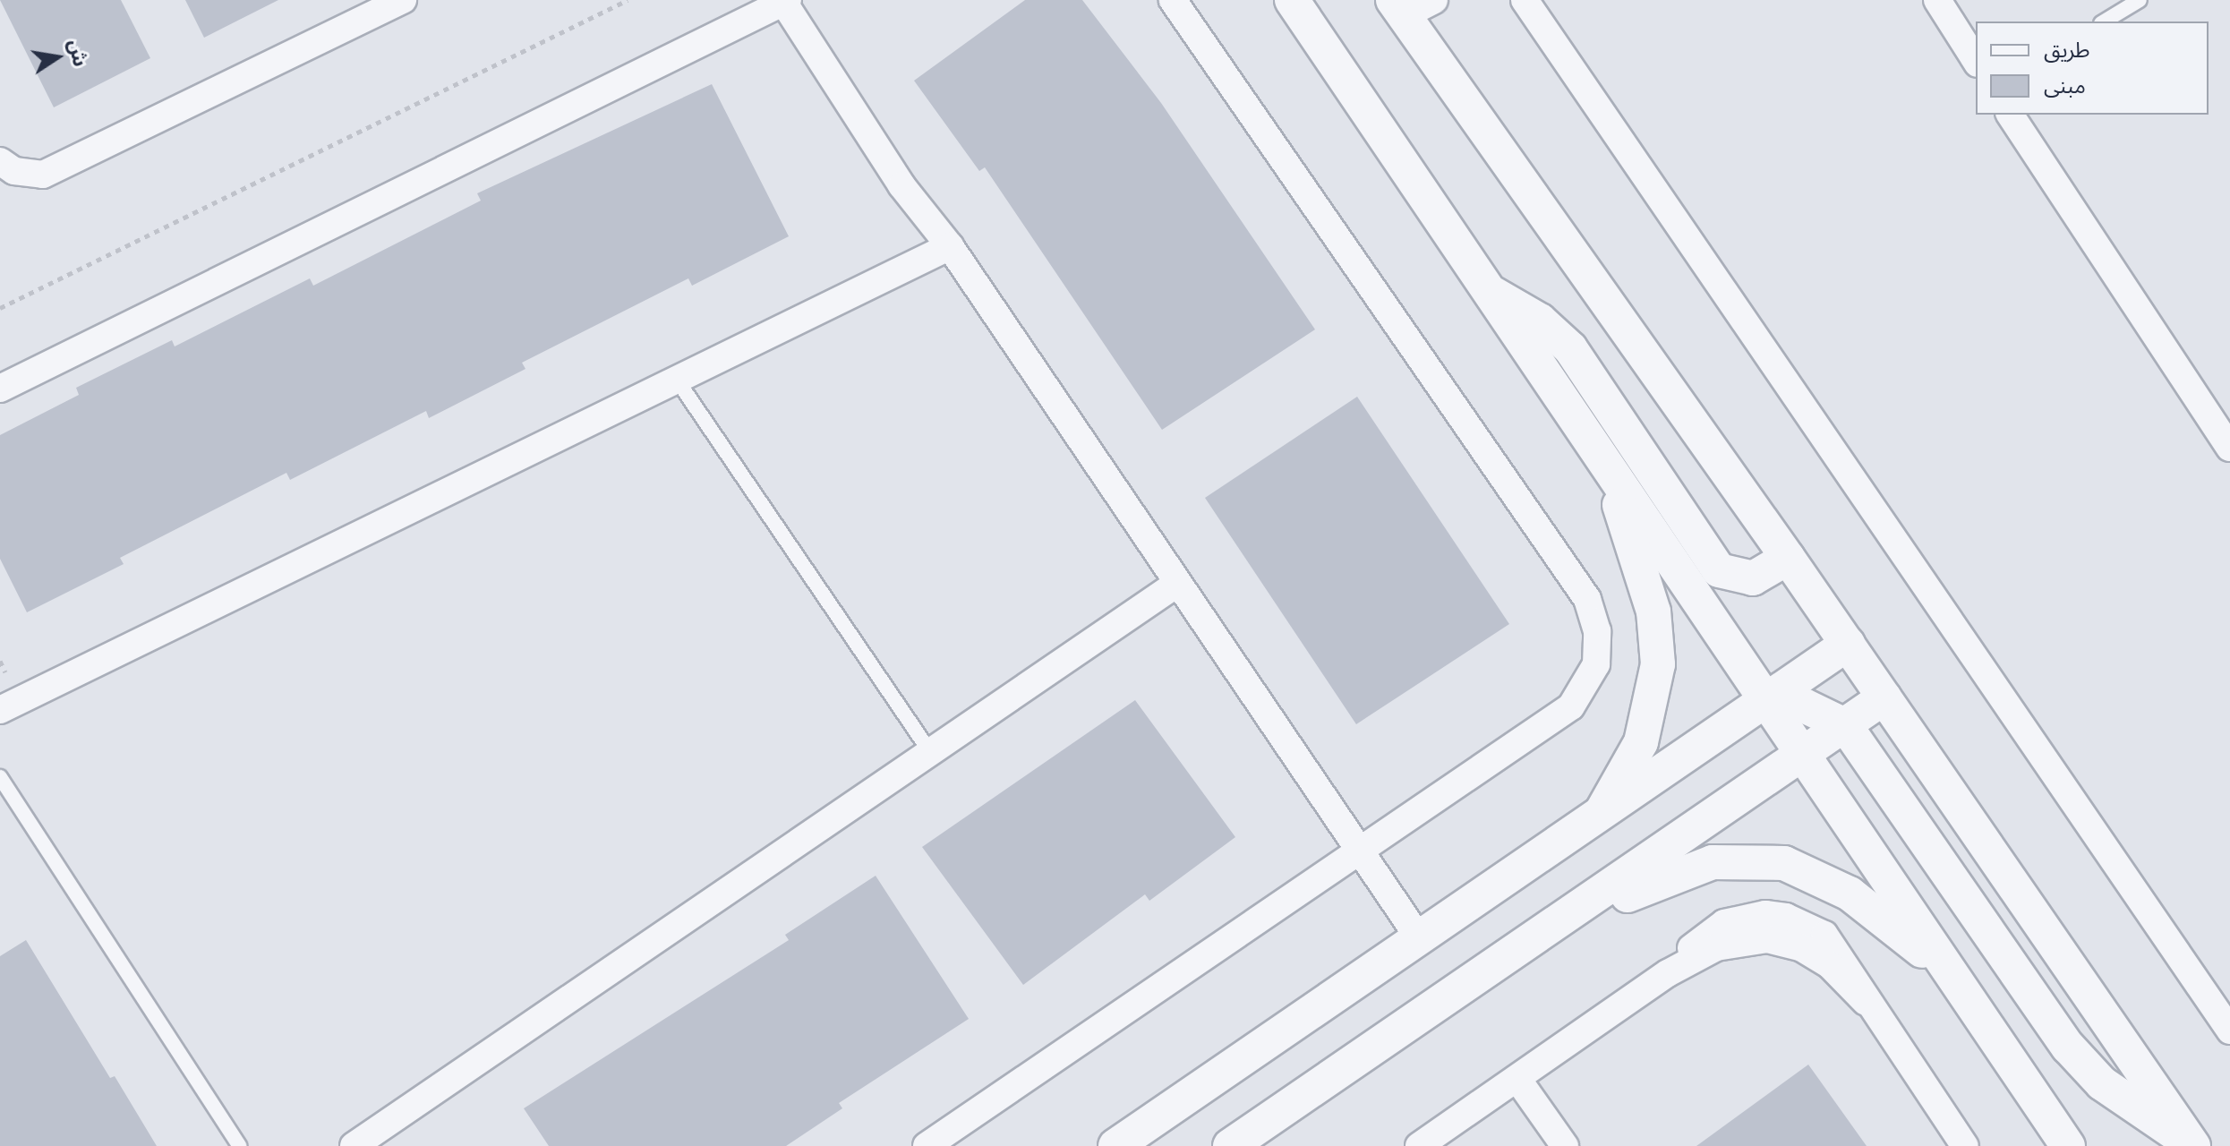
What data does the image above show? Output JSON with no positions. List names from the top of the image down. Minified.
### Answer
{"legend":["طريق","مبنى"],"north":"right"}
